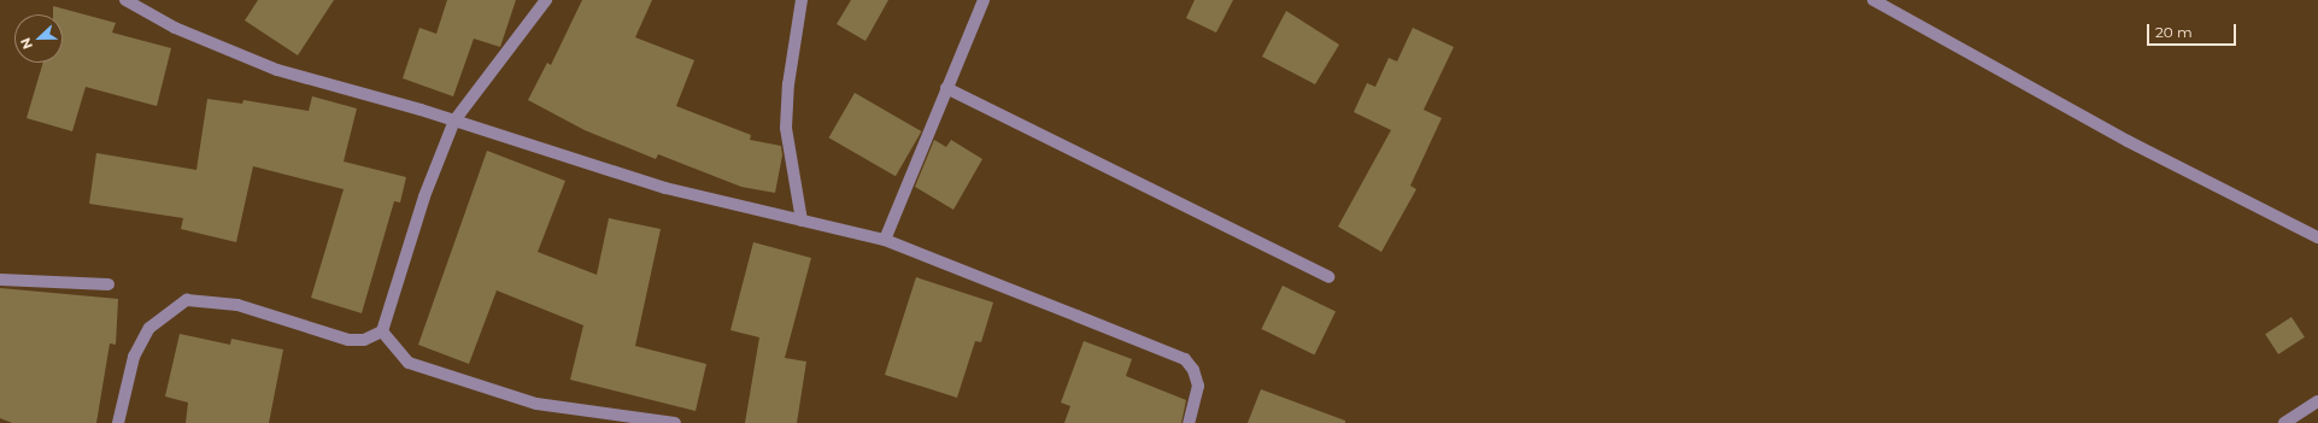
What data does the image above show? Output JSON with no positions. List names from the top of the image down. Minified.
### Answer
{"scale_bar":"20 m","north":"left"}
